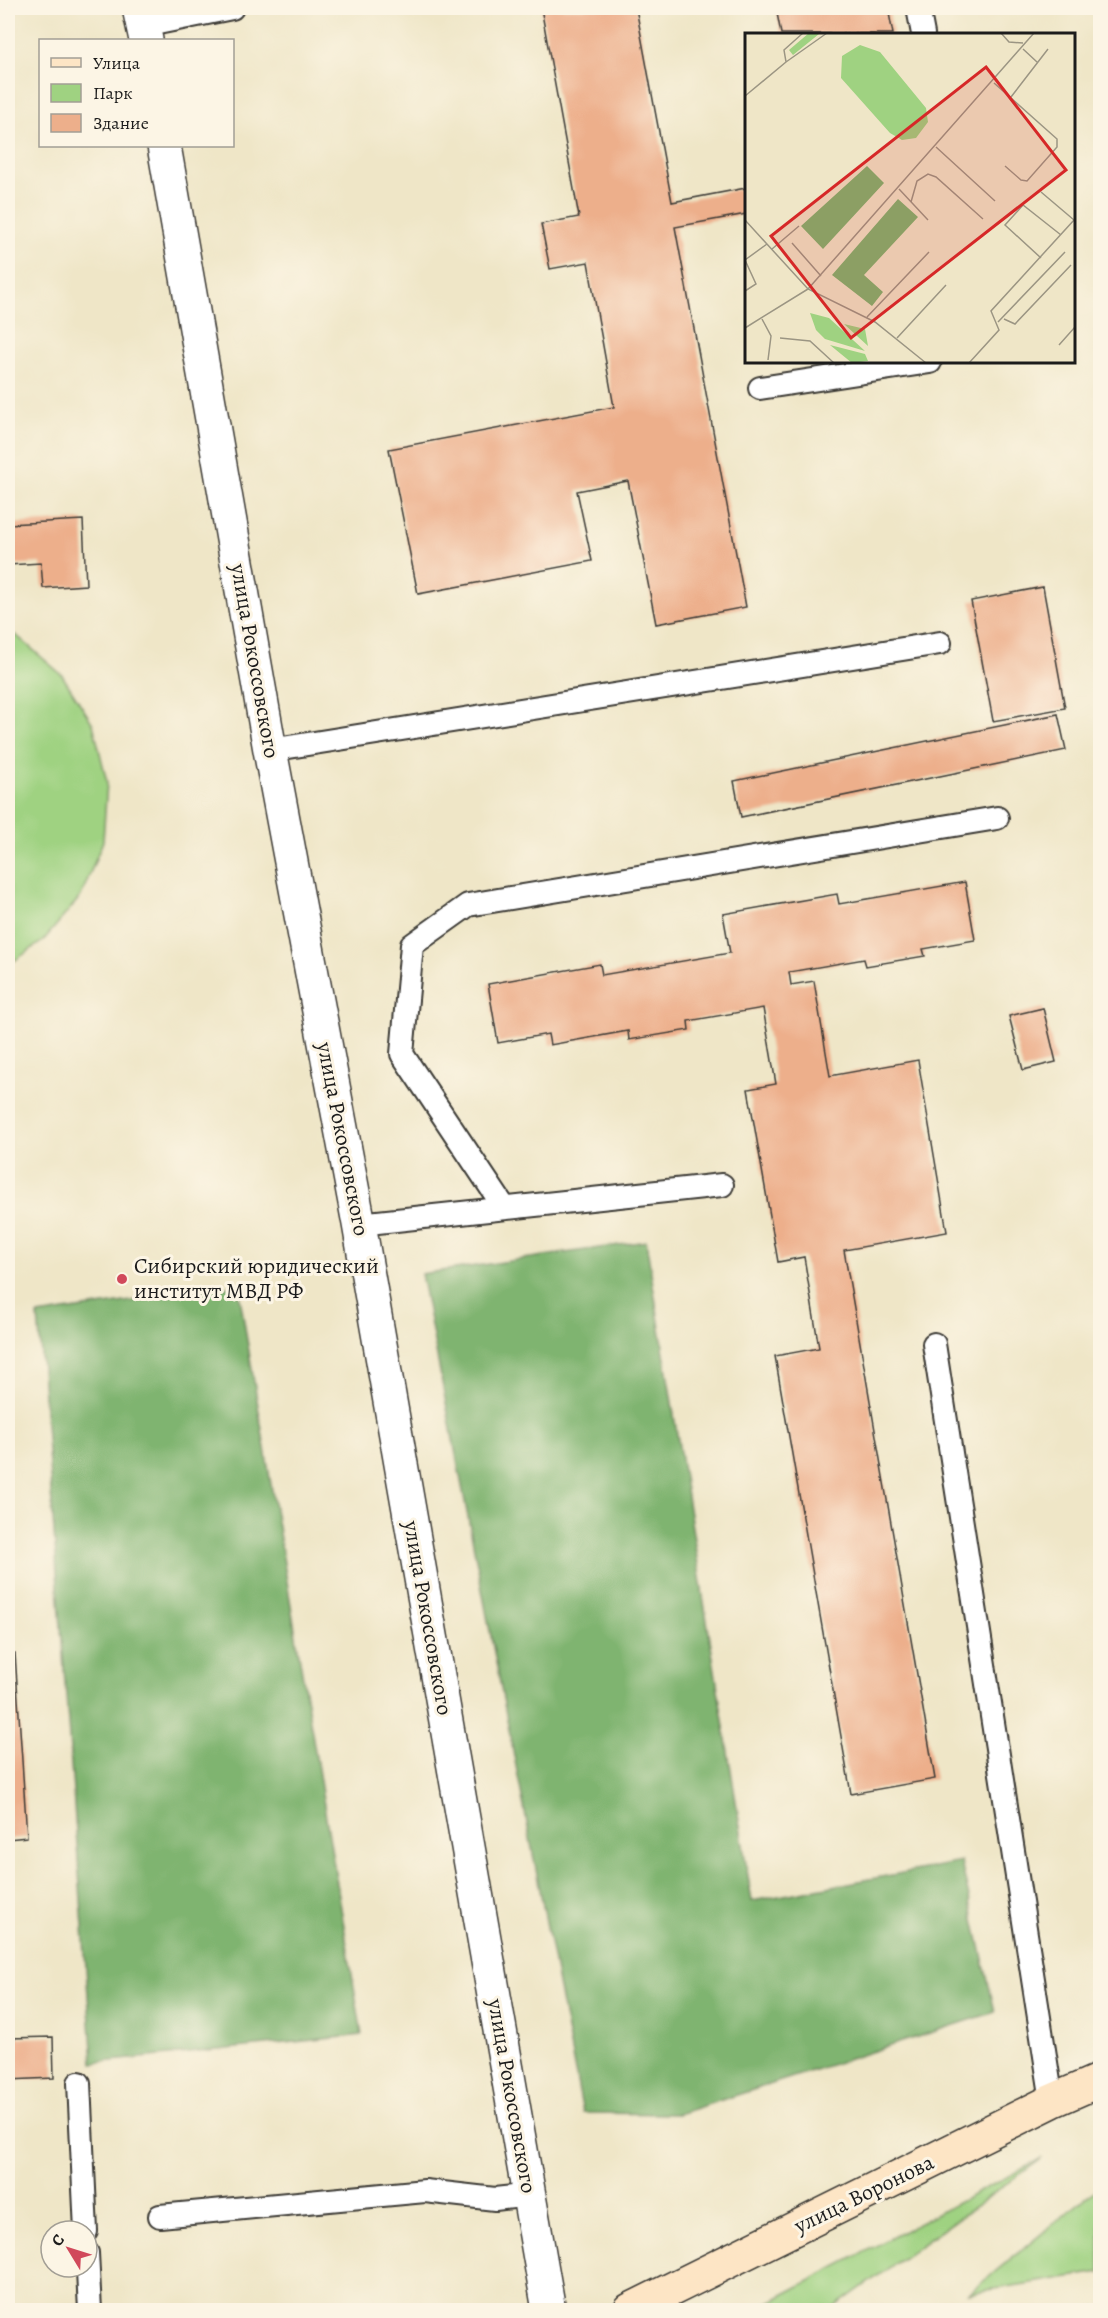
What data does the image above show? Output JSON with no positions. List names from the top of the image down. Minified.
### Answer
{"streets":{"main road":["улица Воронова"],"street":["улица Рокоссовского"]},"places":["Сибирский юридический институт МВД РФ"],"legend":["Улица","Парк","Здание"],"north":"top left"}
